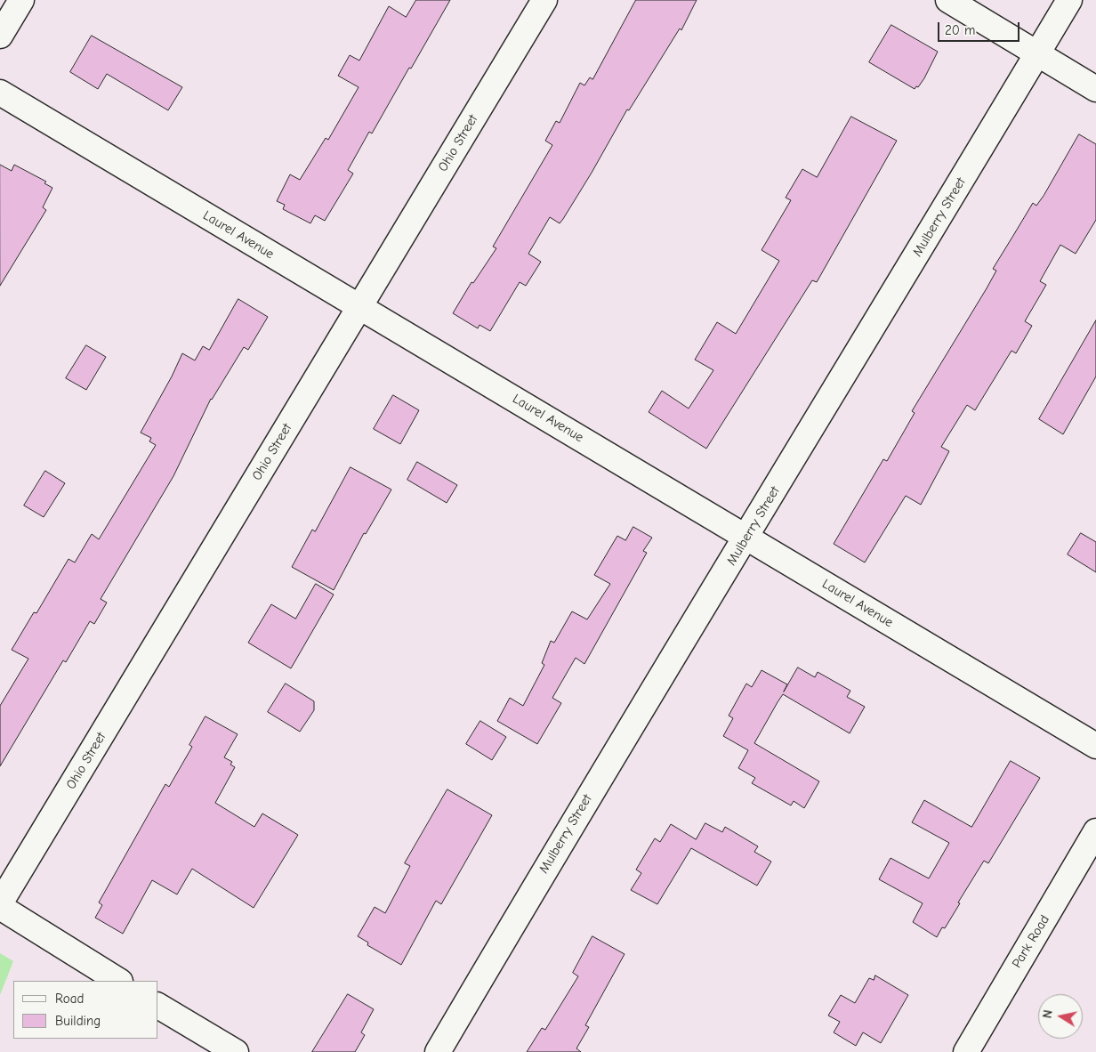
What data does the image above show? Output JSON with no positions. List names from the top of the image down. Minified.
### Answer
{"streets":{"street":["Ohio Street","Mulberry Street","Laurel Avenue","Park Road"]},"crossings":[["Ohio Street","Laurel Avenue"],["Mulberry Street","Laurel Avenue"]],"legend":["Road","Building"],"scale_bar":"20 m","north":"left"}
